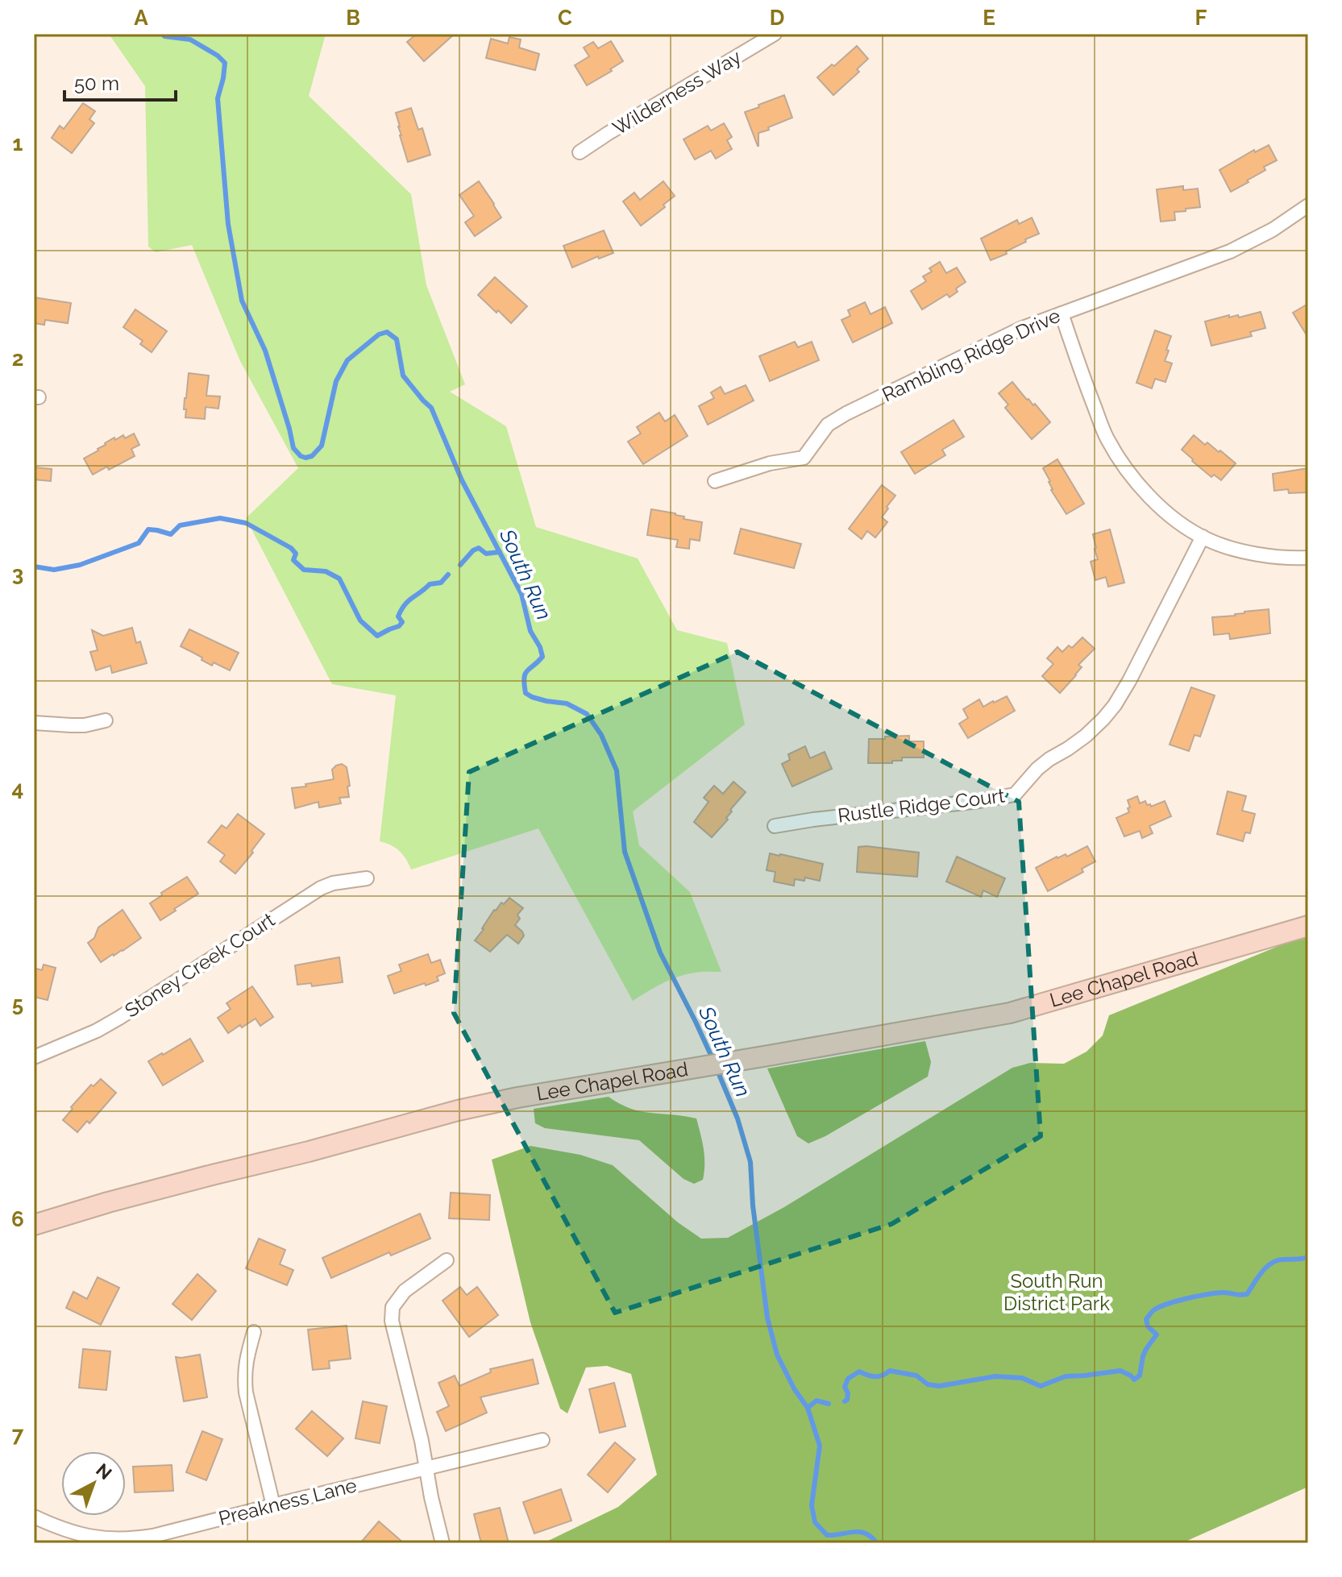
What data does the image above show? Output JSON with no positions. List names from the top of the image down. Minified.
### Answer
{"streets":{"main road":["Lee Chapel Road"],"street":["Wilderness Way","Rambling Ridge Drive","Rustle Ridge Court","Stoney Creek Court","Preakness Lane"]},"water":["South Run"],"parks":["South Run District Park"],"scale_bar":"50 m","north":"top right","grid":{"columns":["A","B","C","D","E","F"],"rows":["1","2","3","4","5","6","7"]}}
